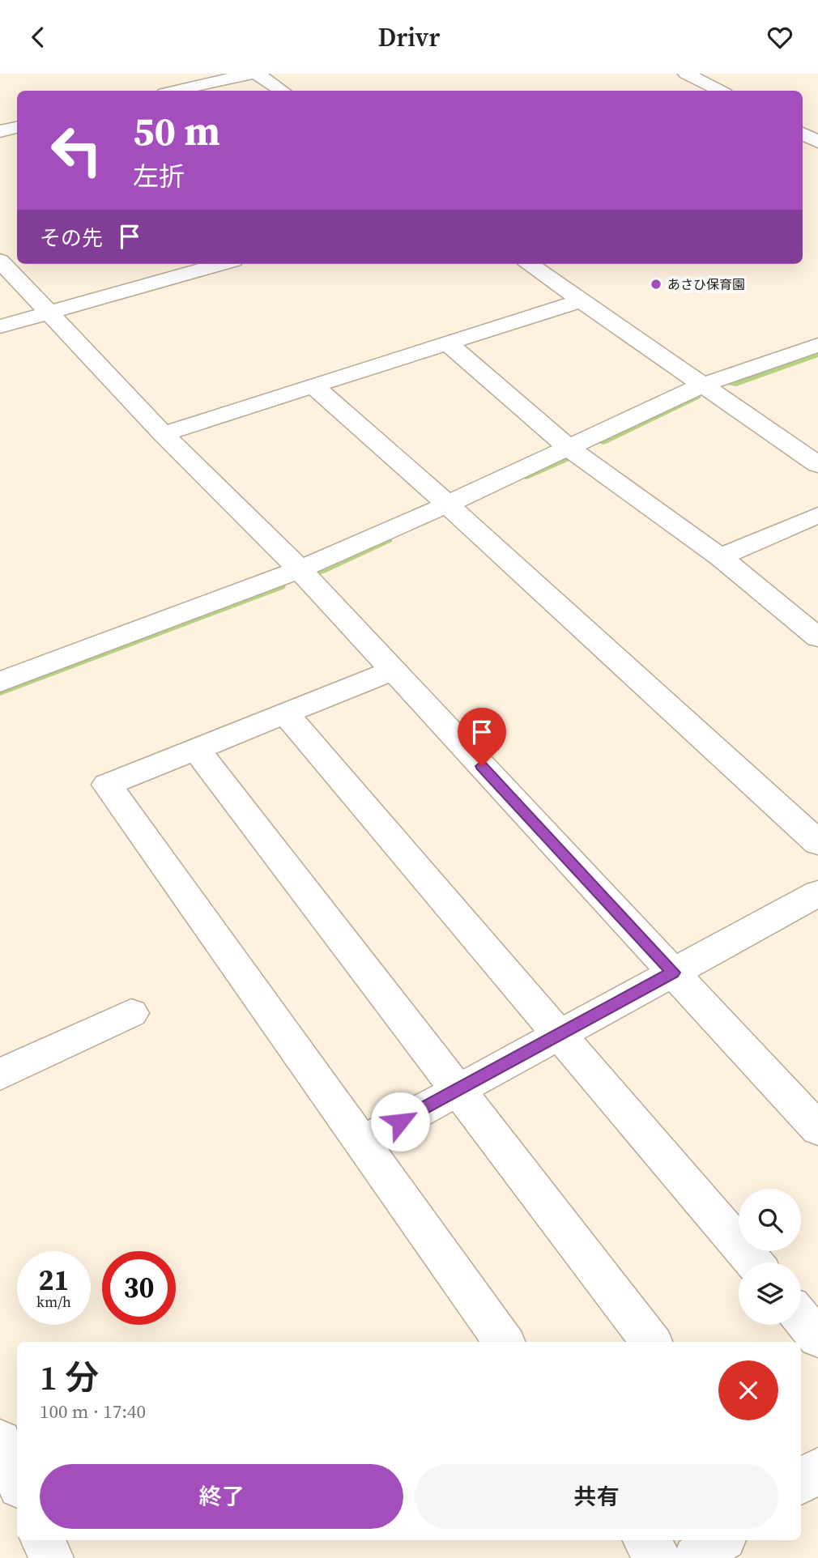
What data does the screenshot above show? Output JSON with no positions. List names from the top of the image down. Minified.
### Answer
{"places":["あさひ保育園"],"page":{"header":"Drivr","turn":["50 m","左折"],"then":"その先","speed":"21 km/h","limit":"30","heading":["1 分","100 m · 17:40"],"buttons":["終了","共有"]}}
